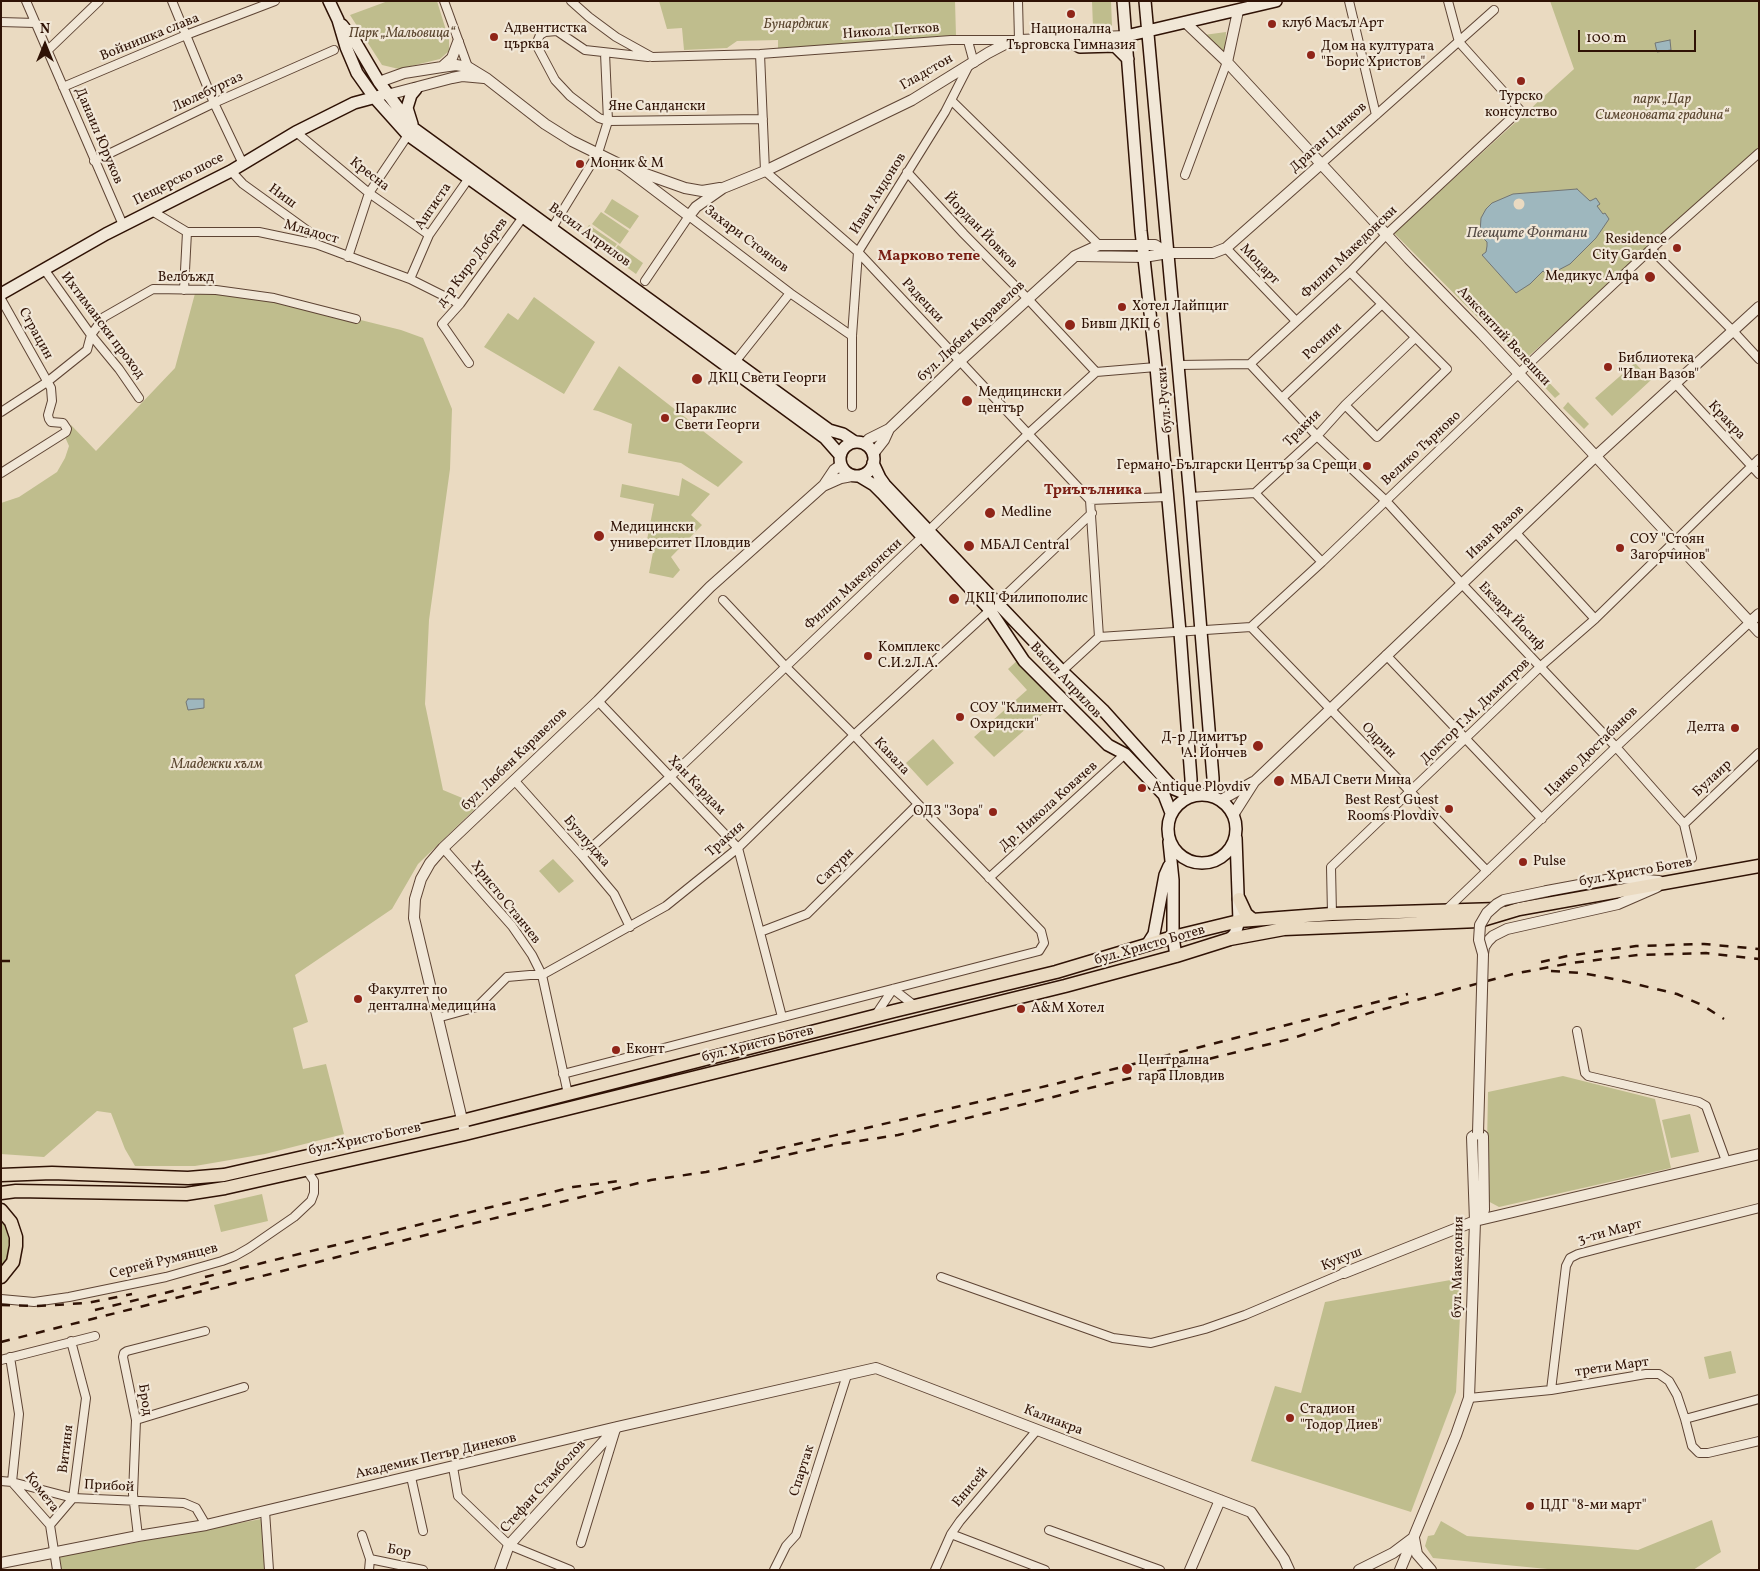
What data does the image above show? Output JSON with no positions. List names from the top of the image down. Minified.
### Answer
{"streets":{"main road":["Гладстон","Пещерско шосе","Васил Априлов","бул. Руски","бул. Христо Ботев"],"street":["Никола Петков","Войнишка слава","Люлебургаз","Яне Сандански","Данаил Юруков","Драган Цанков","Кресна","Иван Андонов","Ниш","Ангиста","Йордан Йовков","Младост","Захари Стоянов","Филип Македонски","д-р Киро Добрев","Моцарт","Велбъжд","Радецки","Ихтимански проход","бул. Любен Каравелов","Страцин","Авксентий Велешки","Росини","Кракра","Тракия","Велико Търново","Иван Вазов","Екзарх Йосиф","Доктор Г.М. Димитров","Одрин","Цанко Дюстабанов","Кавала","Булаир","Хан Кардам","Др. Никола Ковачев","Бузлуджа","Сатурн","Христо Станчев","3-ти Март","Кукуш","Сергей Румянцев","бул. Македония","трети Март","Брод","Калиакра","Витиня","Академик Петър Динеков","Спартак","Прибой","Стефан Стамболов","Енисей","Комета","Бор"]},"crossings":[["Никола Петков","Гладстон"],["Никола Петков","Яне Сандански"],["Войнишка слава","Данаил Юруков"],["Гладстон","Иван Андонов"],["Гладстон","Захари Стоянов"],["Гладстон","Радецки"],["Гладстон","Авксентий Велешки"],["Гладстон","бул. Руски"],["Люлебургаз","Данаил Юруков"],["Данаил Юруков","Пещерско шосе"],["Драган Цанков","Филип Македонски"],["Драган Цанков","Моцарт"],["Драган Цанков","бул. Любен Каравелов"],["Драган Цанков","Авксентий Велешки"],["Драган Цанков","бул. Руски"],["Кресна","Пещерско шосе"],["Кресна","Ангиста"],["Пещерско шосе","Ниш"],["Пещерско шосе","Васил Априлов"],["Пещерско шосе","Ихтимански проход"],["Иван Андонов","Йордан Йовков"],["Иван Андонов","Захари Стоянов"],["Иван Андонов","Радецки"],["Ниш","Младост"],["Ангиста","Младост"],["Ангиста","Васил Априлов"],["Йордан Йовков","Филип Македонски"],["Йордан Йовков","бул. Любен Каравелов"],["Младост","д-р Киро Добрев"],["Васил Априлов","Захари Стоянов"],["Васил Априлов","Филип Македонски"],["Васил Априлов","д-р Киро Добрев"],["Васил Априлов","бул. Любен Каравелов"],["Васил Априлов","бул. Руски"],["Васил Априлов","Тракия"],["Васил Априлов","Иван Вазов"],["Васил Априлов","Др. Никола Ковачев"],["Филип Македонски","Моцарт"],["Филип Македонски","Радецки"],["Филип Македонски","Авксентий Велешки"],["Филип Македонски","Екзарх Йосиф"],["Филип Македонски","Кавала"],["Филип Македонски","Хан Кардам"],["Филип Македонски","Бузлуджа"],["Велбъжд","Ихтимански проход"],["Велбъжд","Страцин"],["Радецки","бул. Любен Каравелов"],["бул. Любен Каравелов","бул. Руски"],["бул. Любен Каравелов","Тракия"],["бул. Любен Каравелов","Хан Кардам"],["бул. Любен Каравелов","Бузлуджа"],["бул. Любен Каравелов","бул. Христо Ботев"],["бул. Любен Каравелов","Христо Станчев"],["Авксентий Велешки","Велико Търново"],["Авксентий Велешки","Иван Вазов"],["Авксентий Велешки","Доктор Г.М. Димитров"],["Авксентий Велешки","Цанко Дюстабанов"],["Росини","Екзарх Йосиф"],["бул. Руски","Иван Вазов"],["Кракра","Иван Вазов"],["Кракра","Доктор Г.М. Димитров"],["Тракия","Екзарх Йосиф"],["Тракия","Кавала"],["Тракия","Хан Кардам"],["Тракия","Бузлуджа"],["Тракия","Христо Станчев"],["Велико Търново","Екзарх Йосиф"],["Велико Търново","Одрин"],["Иван Вазов","Екзарх Йосиф"],["Иван Вазов","Одрин"],["Екзарх Йосиф","Доктор Г.М. Димитров"],["Екзарх Йосиф","Цанко Дюстабанов"],["Екзарх Йосиф","Булаир"],["Доктор Г.М. Димитров","Одрин"],["Доктор Г.М. Димитров","бул. Христо Ботев"],["Одрин","Цанко Дюстабанов"],["Цанко Дюстабанов","бул. Христо Ботев"],["Кавала","Др. Никола Ковачев"],["Кавала","Сатурн"],["Кавала","бул. Христо Ботев"],["Хан Кардам","Сатурн"],["Хан Кардам","бул. Христо Ботев"],["бул. Христо Ботев","Христо Станчев"],["бул. Христо Ботев","Сергей Румянцев"],["бул. Христо Ботев","бул. Македония"],["3-ти Март","трети Март"],["Кукуш","бул. Македония"],["бул. Македония","трети Март"],["Брод","Академик Петър Динеков"],["Брод","Прибой"],["Калиакра","Академик Петър Динеков"],["Калиакра","Енисей"],["Витиня","Прибой"],["Академик Петър Динеков","Спартак"],["Академик Петър Динеков","Прибой"],["Академик Петър Динеков","Стефан Стамболов"],["Прибой","Комета"]],"districts":["Марково тепе","Триъгълника"],"water":["Пеещите Фонтани"],"parks":["Бунарджик","Парк „Мальовица“","парк „Цар Симеоновата градина“","Младежки хълм"],"places":["Национална Търговска Гимназия","клуб Масъл Арт","Адвентистка църква","Дом на културата \"Борис Христов\"","Турско консулство","Моник & М","Residence City Garden","Медикус Алфа","Хотел Лайпциг","Бивш ДКЦ 6","Библиотека \"Иван Вазов\"","ДКЦ Свети Георги","Медицински център","Параклис Свети Георги","Германо-Български Център за Срещи","Medline","Медицински университет Пловдив","МБАЛ Central","СОУ \"Стоян Загорчинов\"","ДКЦ Филипополис","Kомплекс С.И.2Л.А.","СОУ \"Климент Охридски\"","Делта","Д-р Димитър А. Йончев","МБАЛ Свети Мина","Antique Plovdiv","Best Rest Guest Rooms Plovdiv","ОДЗ \"Зора\"","Pulse","Факултет по дентална медицина","A&M Хотел","Еконт","Централна гара Пловдив","Стадион \"Тодор Диев\"","ЦДГ \"8-ми март\""],"scale_bar":"100 m","north":"top"}
